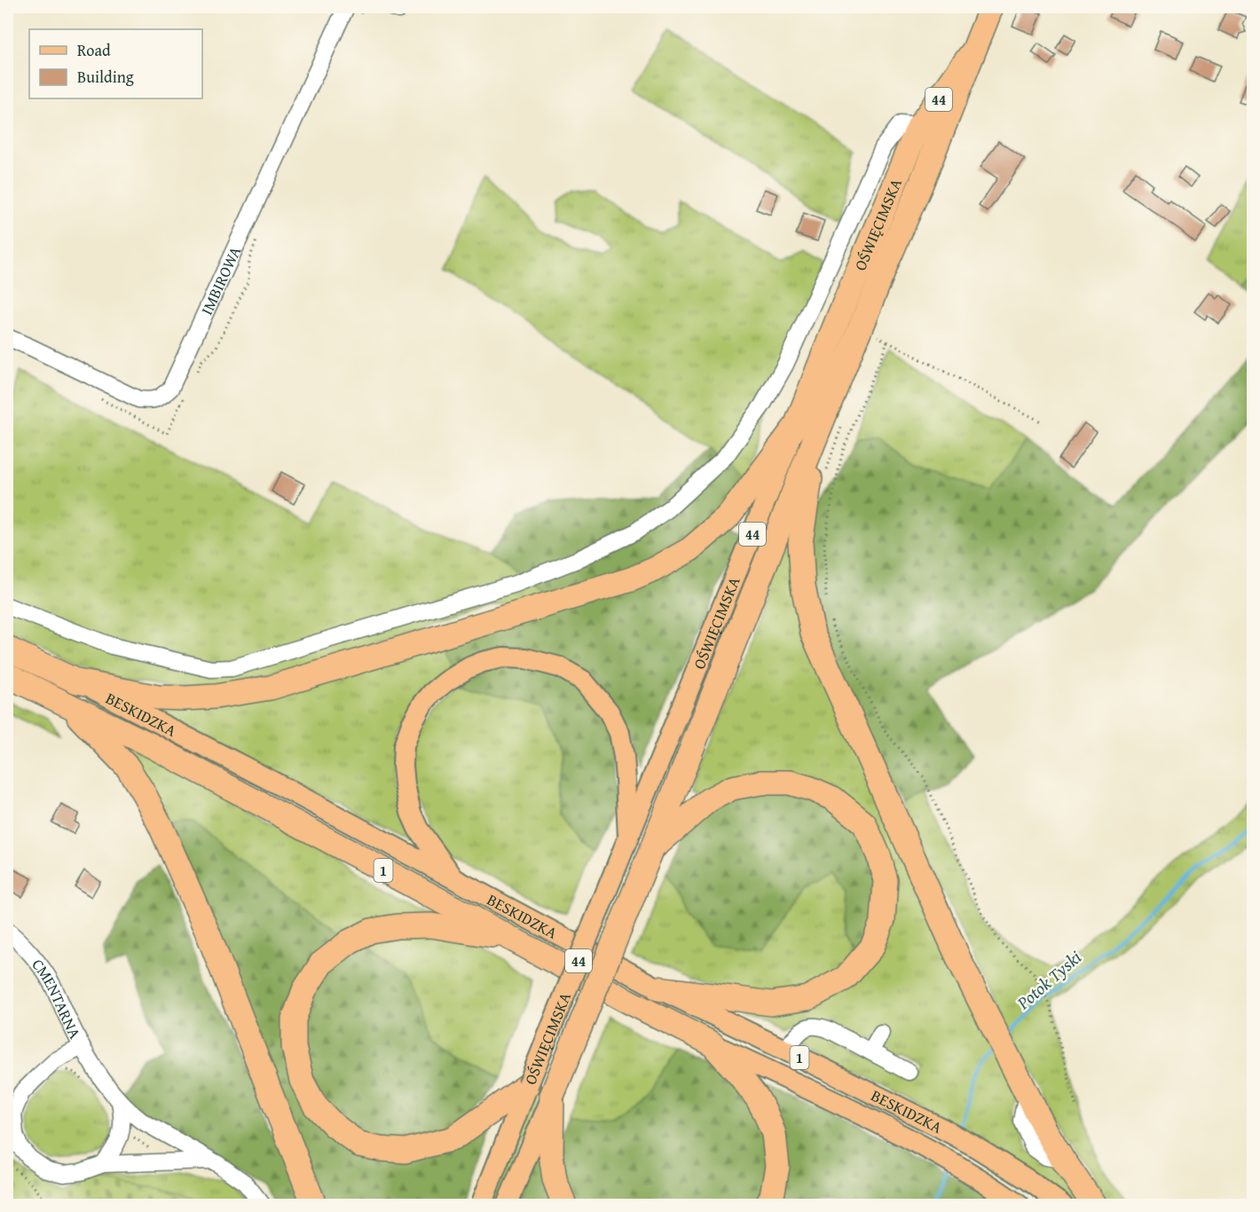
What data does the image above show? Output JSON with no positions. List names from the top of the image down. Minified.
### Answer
{"streets":{"highway":["44","OŚWIĘCIMSKA","BESKIDZKA","1"],"street":["IMBIROWA","CMENTARNA"]},"water":["Potok Tyski"],"legend":["Road","Building"]}
